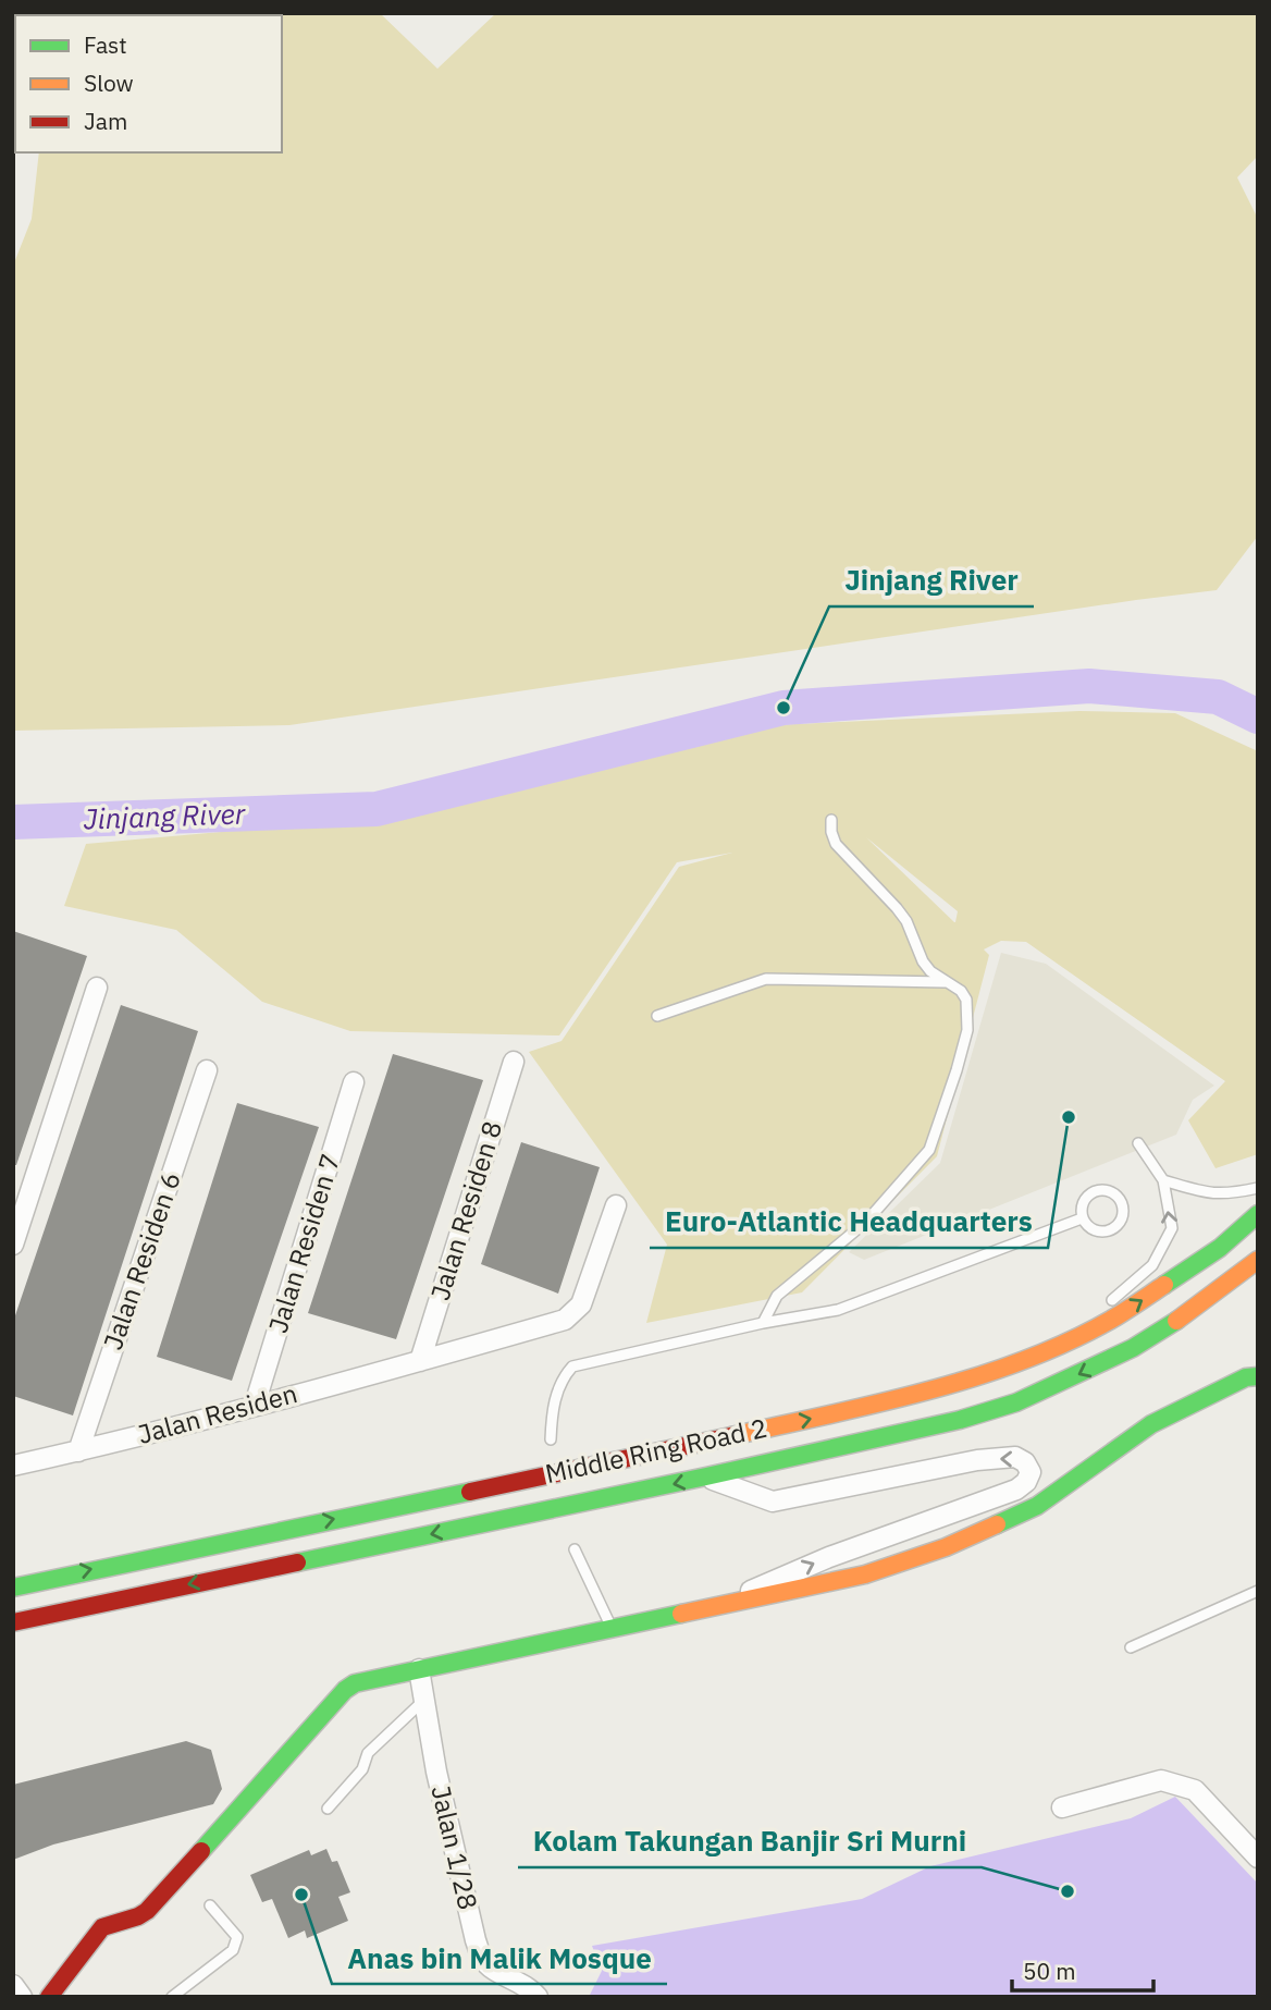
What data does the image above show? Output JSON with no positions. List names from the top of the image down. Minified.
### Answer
{"streets":{"main road":["Middle Ring Road 2"],"street":["Jalan Residen 8","Jalan Residen 7","Jalan Residen 6","Jalan Residen","Jalan 1/28"]},"crossings":[["Jalan Residen 8","Jalan Residen"],["Jalan Residen 7","Jalan Residen"],["Jalan Residen 6","Jalan Residen"]],"water":["Jinjang River"],"places":["Jinjang River","Euro-Atlantic Headquarters","Kolam Takungan Banjir Sri Murni","Anas bin Malik Mosque"],"legend":["Fast","Slow","Jam"],"scale_bar":"50 m"}
